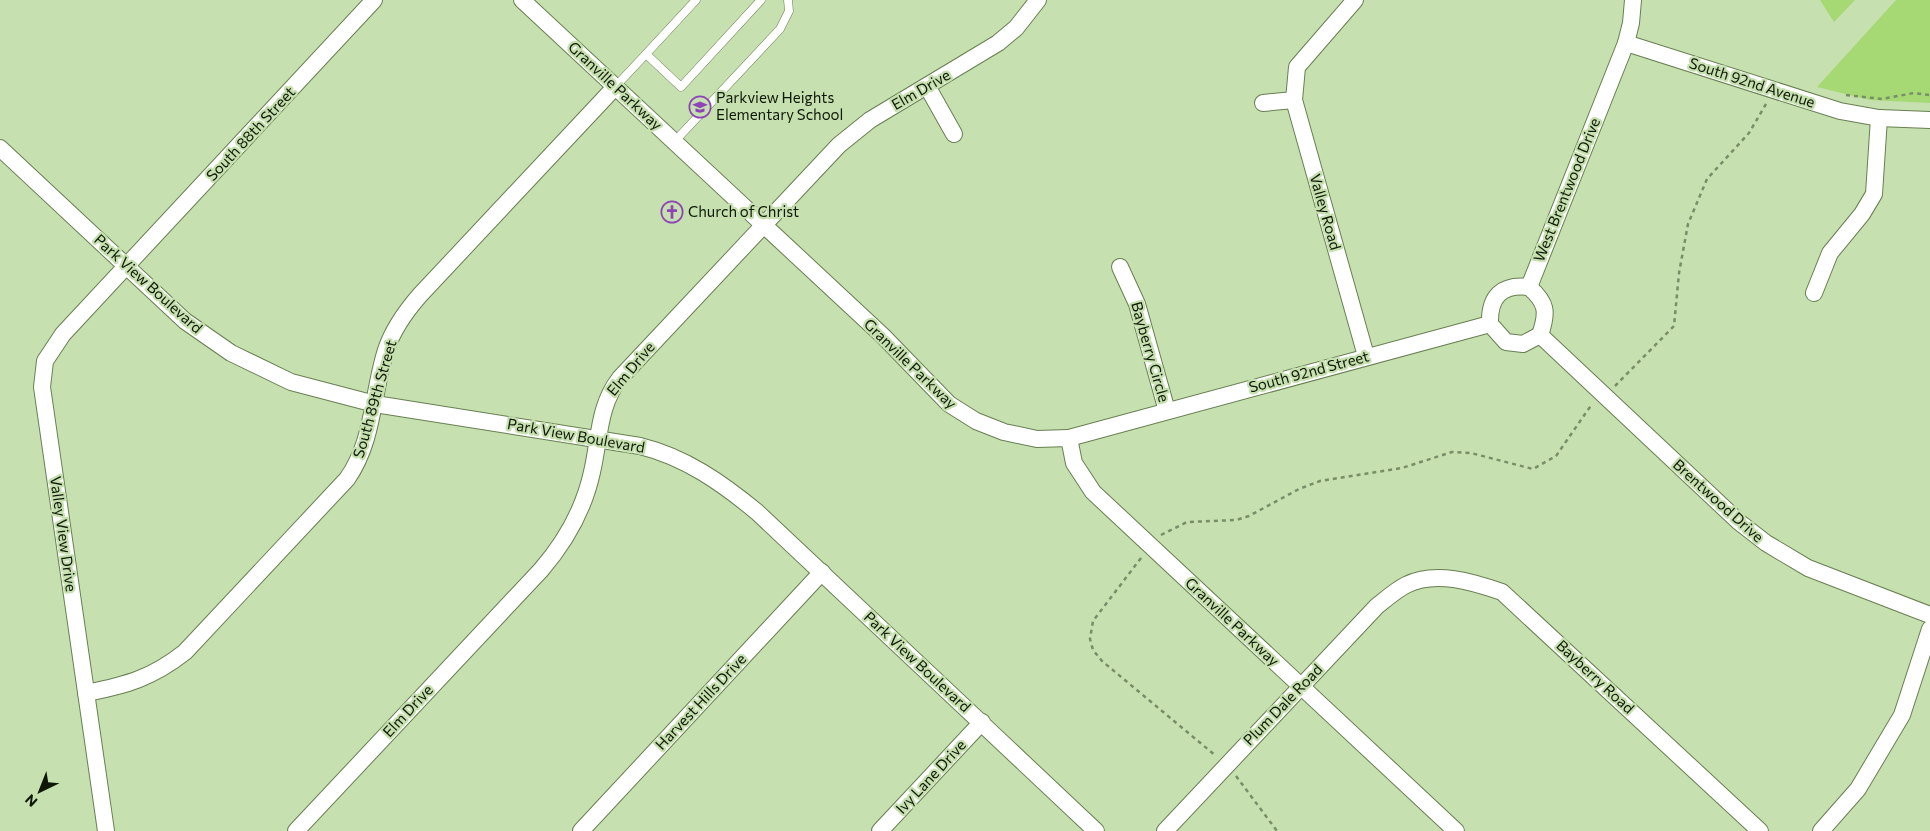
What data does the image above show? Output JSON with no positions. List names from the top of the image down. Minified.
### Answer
{"streets":{"street":["South 92nd Avenue","Granville Parkway","Elm Drive","South 88th Street","West Brentwood Drive","Valley Road","Park View Boulevard","Bayberry Circle","South 92nd Street","South 89th Street","Brentwood Drive","Valley View Drive","Bayberry Road","Harvest Hills Drive","Plum Dale Road","Ivy Lane Drive"]},"crossings":[["South 92nd Avenue","West Brentwood Drive"],["Granville Parkway","Elm Drive"],["Granville Parkway","South 92nd Street"],["Granville Parkway","South 89th Street"],["Granville Parkway","Plum Dale Road"],["Elm Drive","Park View Boulevard"],["South 88th Street","Park View Boulevard"],["South 88th Street","Valley View Drive"],["West Brentwood Drive","South 92nd Street"],["West Brentwood Drive","Brentwood Drive"],["Valley Road","South 92nd Street"],["Park View Boulevard","South 89th Street"],["Park View Boulevard","Valley View Drive"],["Park View Boulevard","Harvest Hills Drive"],["Park View Boulevard","Ivy Lane Drive"],["Bayberry Circle","South 92nd Street"],["South 92nd Street","Brentwood Drive"],["South 89th Street","Valley View Drive"],["Bayberry Road","Plum Dale Road"]],"places":{"school or university":["Parkview Heights Elementary School"],"church":["Church of Christ"]},"north":"bottom left"}
